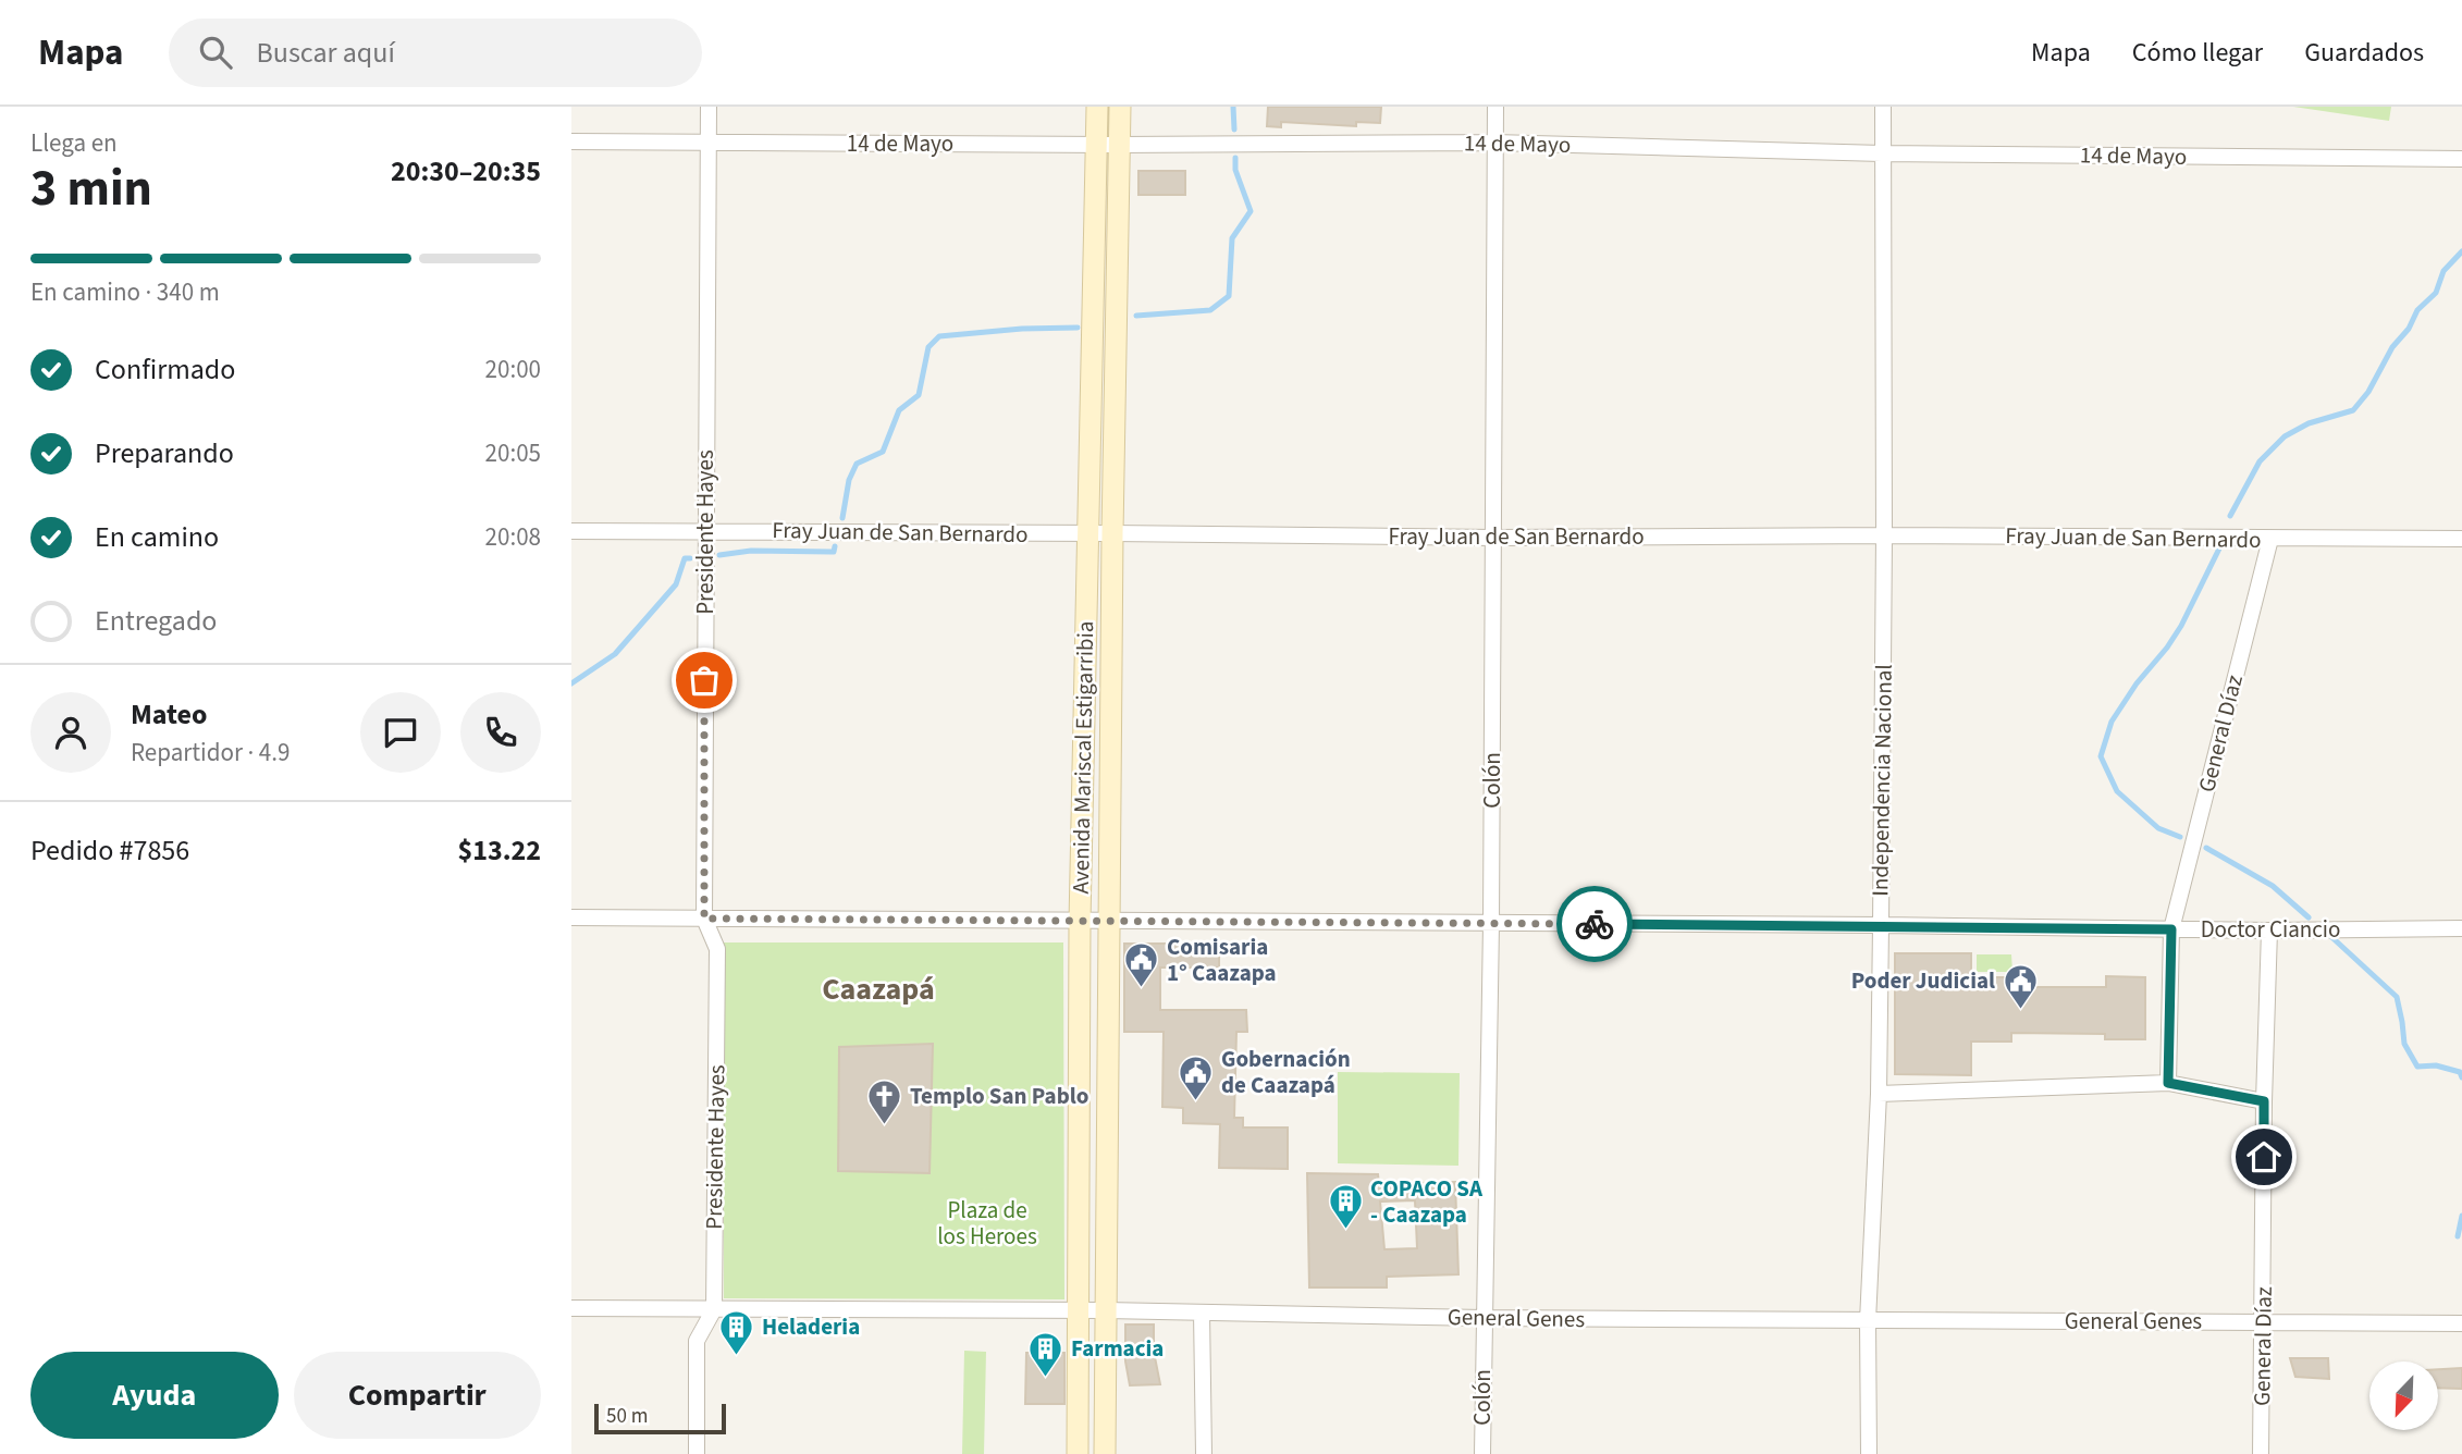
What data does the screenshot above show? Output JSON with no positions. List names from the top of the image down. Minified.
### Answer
{"streets":{"main road":["Avenida Mariscal Estigarribia"],"street":["14 de Mayo","Presidente Hayes","Fray Juan de San Bernardo","General Díaz","Colón","Independencia Nacional","Doctor Ciancio","General Genes"]},"crossings":[["14 de Mayo","Presidente Hayes"],["14 de Mayo","Avenida Mariscal Estigarribia"],["14 de Mayo","Colón"],["14 de Mayo","Independencia Nacional"],["Presidente Hayes","Fray Juan de San Bernardo"],["Presidente Hayes","Doctor Ciancio"],["Presidente Hayes","General Genes"],["Fray Juan de San Bernardo","General Díaz"],["Fray Juan de San Bernardo","Avenida Mariscal Estigarribia"],["Fray Juan de San Bernardo","Colón"],["Fray Juan de San Bernardo","Independencia Nacional"],["General Díaz","Doctor Ciancio"],["General Díaz","General Genes"],["Avenida Mariscal Estigarribia","Doctor Ciancio"],["Avenida Mariscal Estigarribia","General Genes"],["Colón","Doctor Ciancio"],["Colón","General Genes"],["Independencia Nacional","Doctor Ciancio"],["Independencia Nacional","General Genes"]],"districts":["Caazapá"],"parks":["Plaza de los Heroes"],"places":{"public building":["Comisaria 1° Caazapa","Poder Judicial","Gobernación de Caazapá"],"church":["Templo San Pablo"],"building":["COPACO SA - Caazapa","Heladeria","Farmacia"]},"scale_bar":"50 m","north":"bottom left","page":{"header":"Mapa","search":"Buscar aquí","nav":["Mapa","Cómo llegar","Guardados"],"heading":["3 min","Llega en","20:30–20:35"],"panel":["Mateo","Repartidor · 4.9","Pedido #7856","$13.22"],"bar":"En camino · 340 m","list":[["Confirmado","20:00"],["Preparando","20:05"],["En camino","20:08"],"Entregado"],"buttons":["Ayuda","Compartir"],"scale":"50 m"}}
